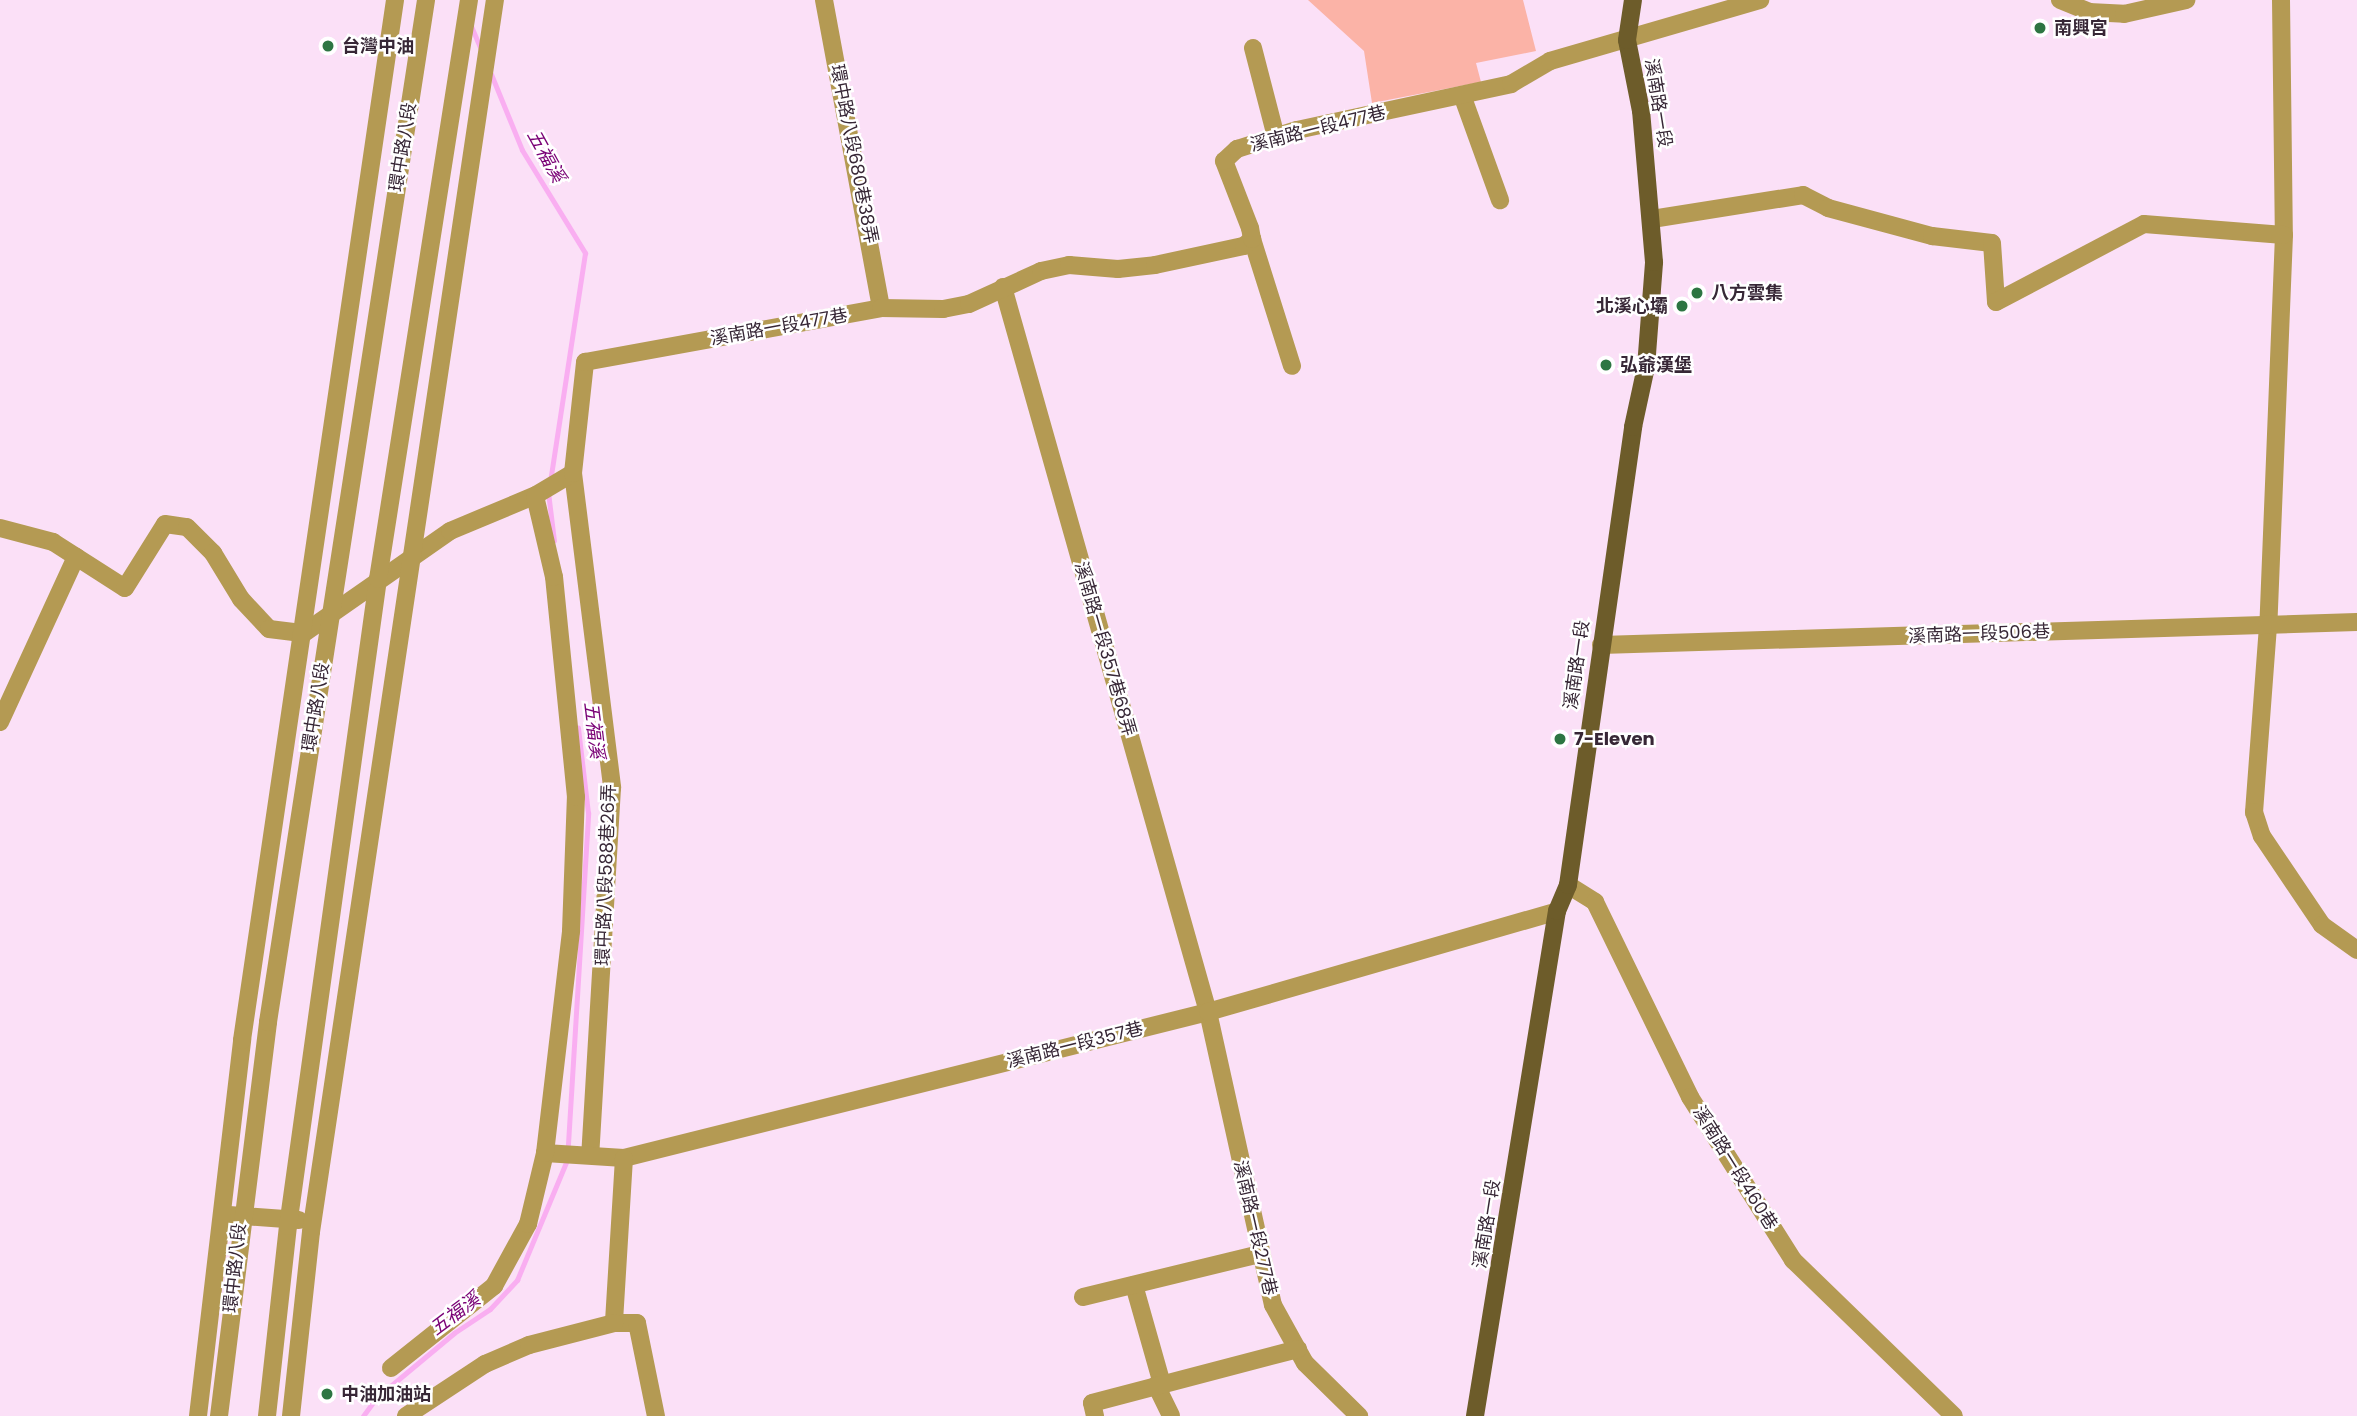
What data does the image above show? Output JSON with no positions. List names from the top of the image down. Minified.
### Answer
{"streets":{"main road":["溪南路一段"],"street":["溪南路一段477巷","環中路八段","環中路八段680巷38弄","溪南路一段506巷","溪南路一段357巷68弄","環中路八段588巷26弄","溪南路一段357巷","溪南路一段460巷","溪南路一段277巷"]},"crossings":[["溪南路一段","溪南路一段477巷"],["溪南路一段","溪南路一段506巷"],["溪南路一段","溪南路一段357巷"],["溪南路一段","溪南路一段460巷"],["溪南路一段477巷","環中路八段680巷38弄"],["溪南路一段477巷","溪南路一段357巷68弄"],["溪南路一段477巷","環中路八段588巷26弄"],["溪南路一段357巷68弄","溪南路一段357巷"],["溪南路一段357巷68弄","溪南路一段277巷"],["環中路八段588巷26弄","溪南路一段357巷"],["溪南路一段357巷","溪南路一段277巷"]],"water":["五福溪"],"places":["南興宮","台灣中油","八方雲集","北溪心壩","弘爺漢堡","7-Eleven","中油加油站"]}
